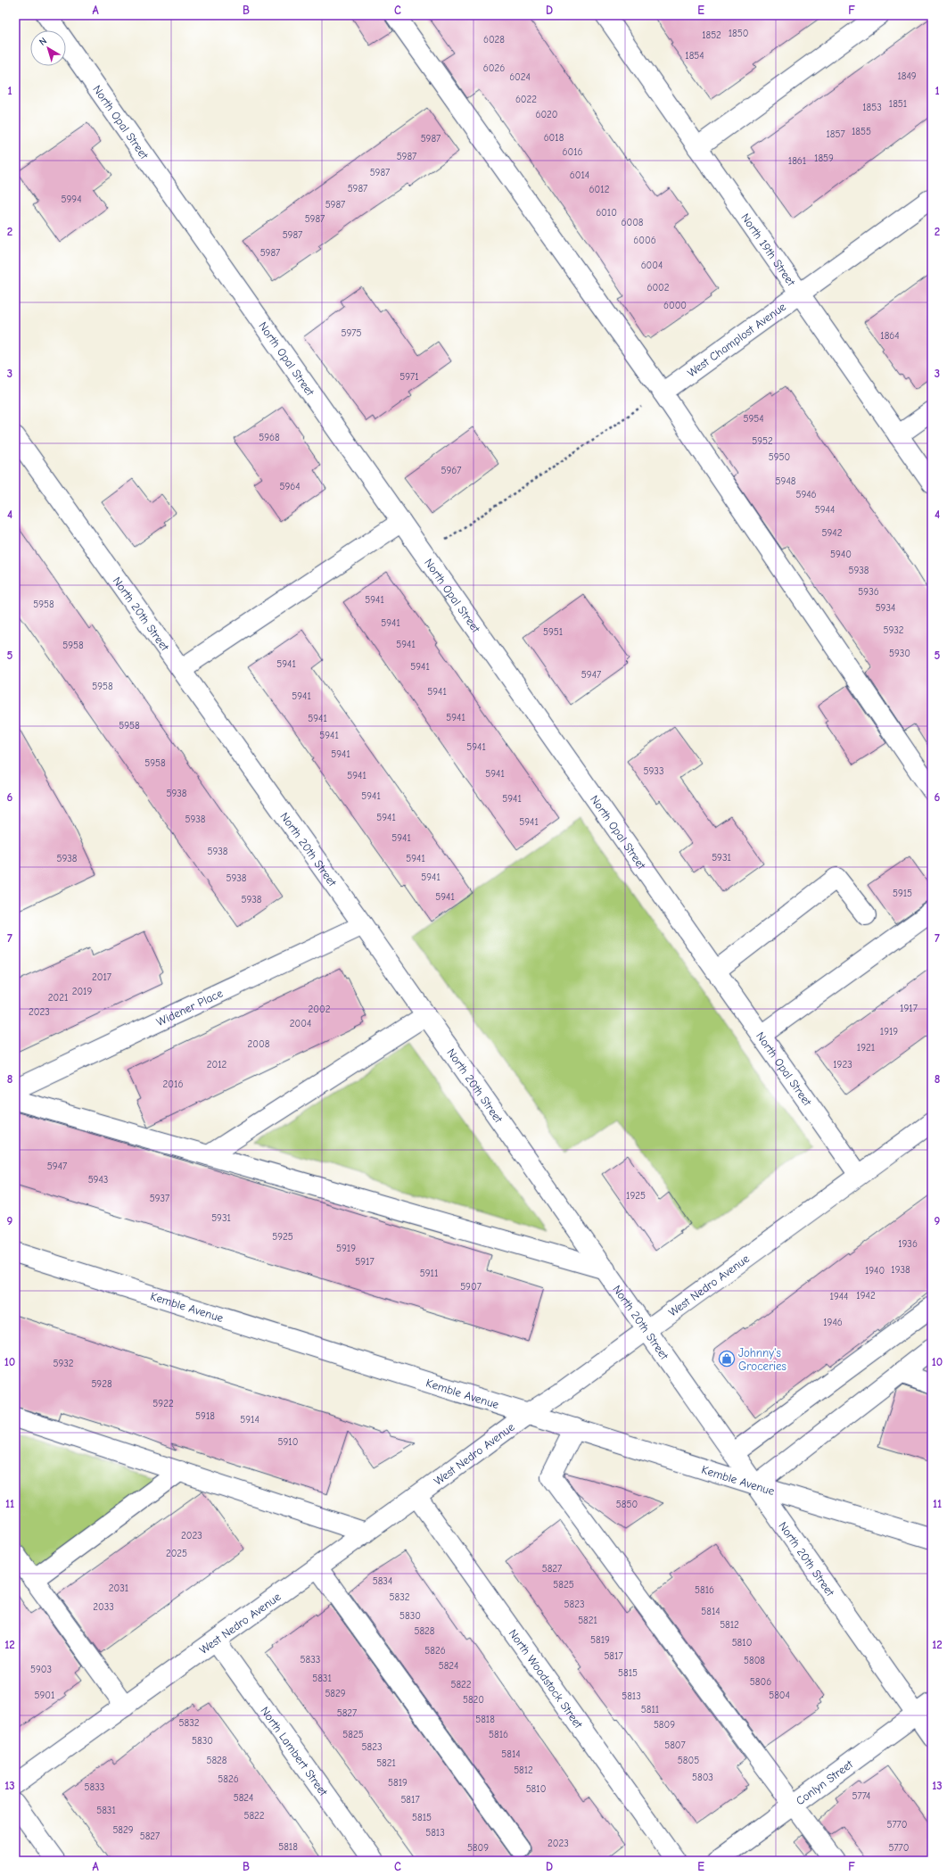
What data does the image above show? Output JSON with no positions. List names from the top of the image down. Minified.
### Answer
{"streets":{"street":["North Opal Street","North 19th Street","West Champlost Avenue","North 20th Street","Widener Place","West Nedro Avenue","Kemble Avenue","North Woodstock Street","North Lambert Street","Conlyn Street"]},"crossings":[["North Opal Street","West Nedro Avenue"],["North 19th Street","West Champlost Avenue"],["North 20th Street","Widener Place"],["North 20th Street","West Nedro Avenue"],["North 20th Street","Kemble Avenue"],["North 20th Street","Conlyn Street"],["West Nedro Avenue","Kemble Avenue"],["West Nedro Avenue","North Woodstock Street"],["West Nedro Avenue","North Lambert Street"]],"places":{"shop":["Johnny's Groceries"]},"house_numbers":["1850","1852","6028","1854","6026","1849","6024","6022","1851","1853","6020","1855","1857","6018","5987","6016","5987","1859","1861","5987","6014","5987","6012","5994","5987","6010","5987","6008","5987","6006","5987","6004","6002","6000","5975","1864","5971","5954","5968","5952","5950","5967","5948","5964","5946","5944","5942","5940","5938","5936","5941","5958","5934","5941","5932","5951","5941","5958","5930","5941","5941","5947","5958","5941","5941","5941","5941","5958","5941","5941","5941","5958","5933","5941","5941","5938","5941","5941","5941","5938","5941","5941","5938","5931","5938","5941","5941","5938","5915","5941","5938","2017","2019","2021","1917","2002","2023","2004","1919","2008","1921","2012","1923","2016","5947","5943","1925","5937","5931","5925","1936","5919","5917","1938","1940","5911","5907","1942","1944","1946","5932","5928","5922","5918","5914","5910","5850","2023","2025","5827","5834","5825","2031","5816","5832","5823","2033","5814","5830","5821","5812","5828","5819","5810","5826","5817","5833","5808","5824","5903","5815","5831","5806","5822","5829","5901","5804","5813","5820","5811","5827","5818","5832","5809","5825","5816","5830","5807","5823","5814","5828","5805","5821","5812","5803","5826","5819","5833","5810","5774","5824","5817","5831","5822","5815","5770","5829","5813","5827","2023","5818","5809","5770"],"north":"top left","grid":{"columns":["A","B","C","D","E","F"],"rows":["1","2","3","4","5","6","7","8","9","10","11","12","13"]}}
